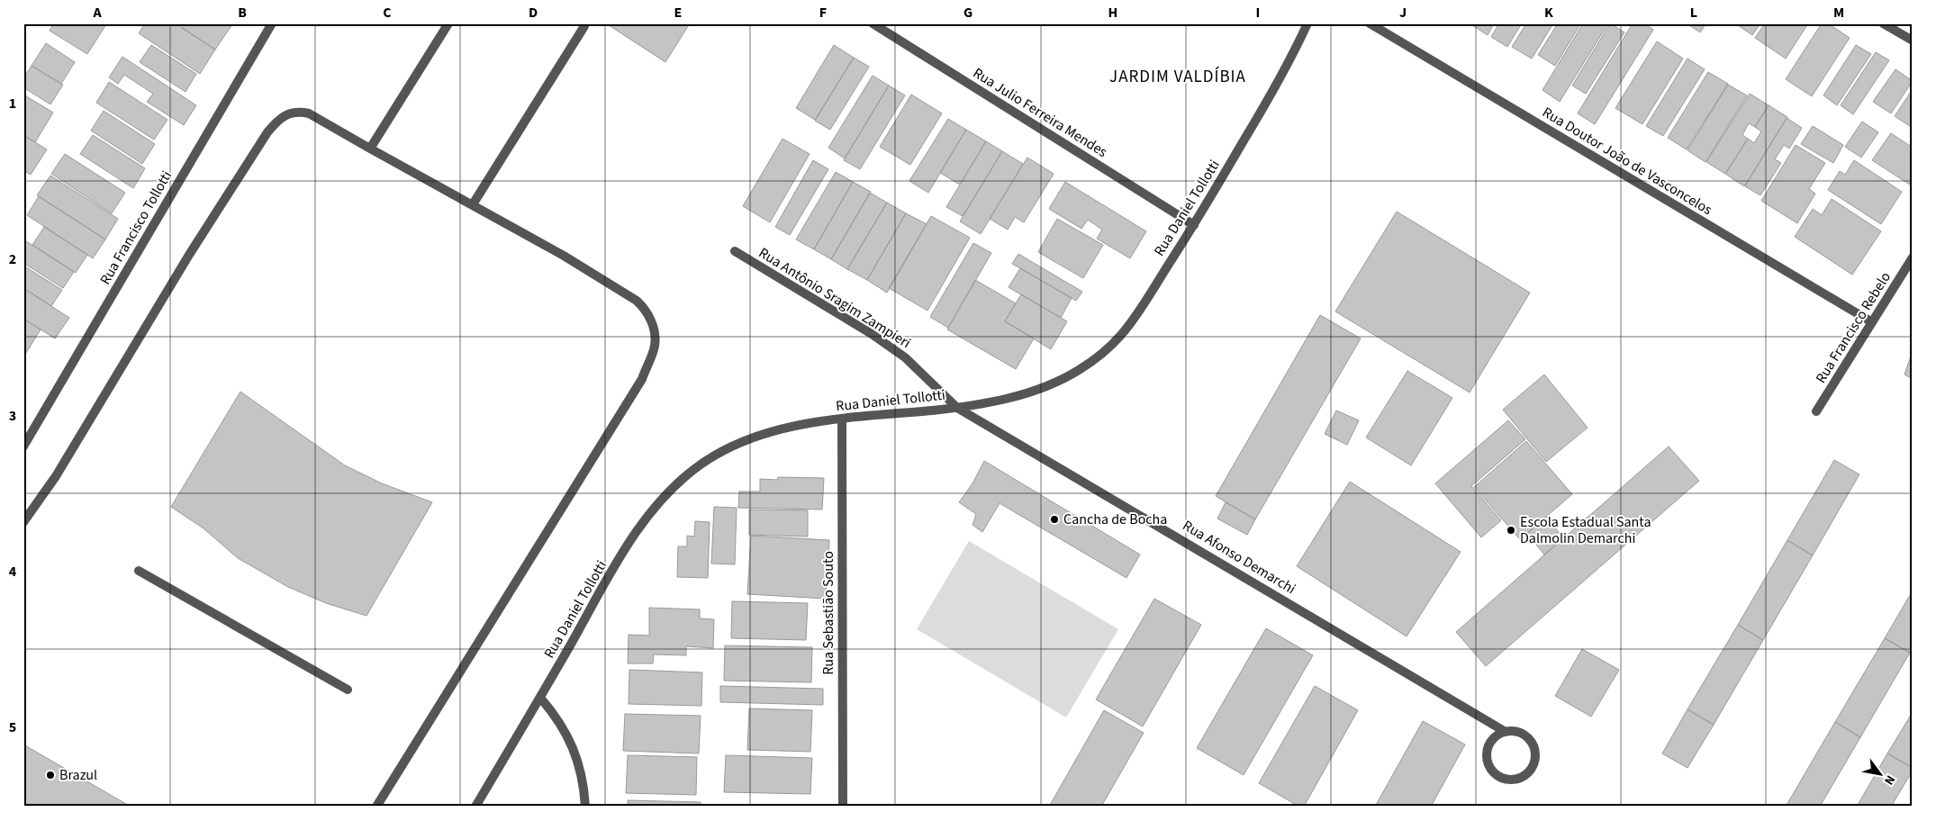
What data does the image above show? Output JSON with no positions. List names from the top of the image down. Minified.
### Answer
{"streets":{"street":["Rua Julio Ferreira Mendes","Rua Doutor João de Vasconcelos","Rua Daniel Tollotti","Rua Francisco Tollotti","Rua Antônio Sragim Zampieri","Rua Francisco Rebelo","Rua Afonso Demarchi","Rua Sebastião Souto"]},"crossings":[["Rua Julio Ferreira Mendes","Rua Daniel Tollotti"],["Rua Doutor João de Vasconcelos","Rua Francisco Rebelo"],["Rua Daniel Tollotti","Rua Antônio Sragim Zampieri"],["Rua Daniel Tollotti","Rua Afonso Demarchi"],["Rua Daniel Tollotti","Rua Sebastião Souto"],["Rua Antônio Sragim Zampieri","Rua Afonso Demarchi"]],"districts":["JARDIM VALDÍBIA"],"places":["Cancha de Bocha","Escola Estadual Santa Dalmolin Demarchi","Brazul"],"north":"bottom right","grid":{"columns":["A","B","C","D","E","F","G","H","I","J","K","L","M"],"rows":["1","2","3","4","5"]}}
